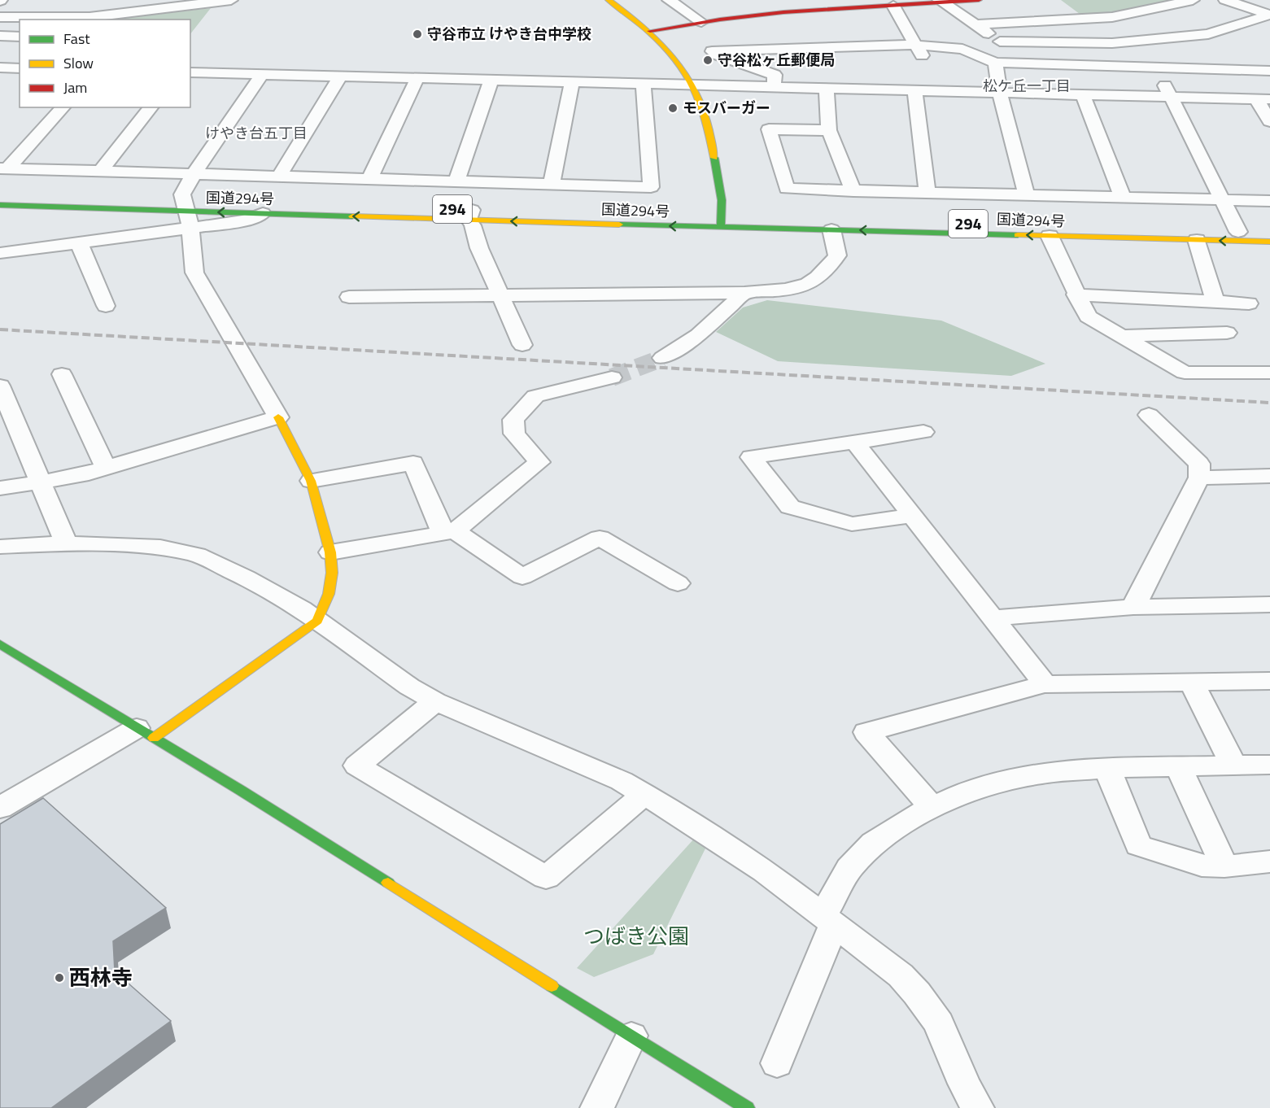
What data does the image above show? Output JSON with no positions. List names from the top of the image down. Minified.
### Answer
{"streets":{"main road":["国道294号","294"]},"districts":["松ケ丘一丁目","けやき台五丁目"],"parks":["つばき公園"],"places":["守谷市立 けやき台中学校","守谷松ヶ丘郵便局","モスバーガー","西林寺"],"legend":["Fast","Slow","Jam"]}
